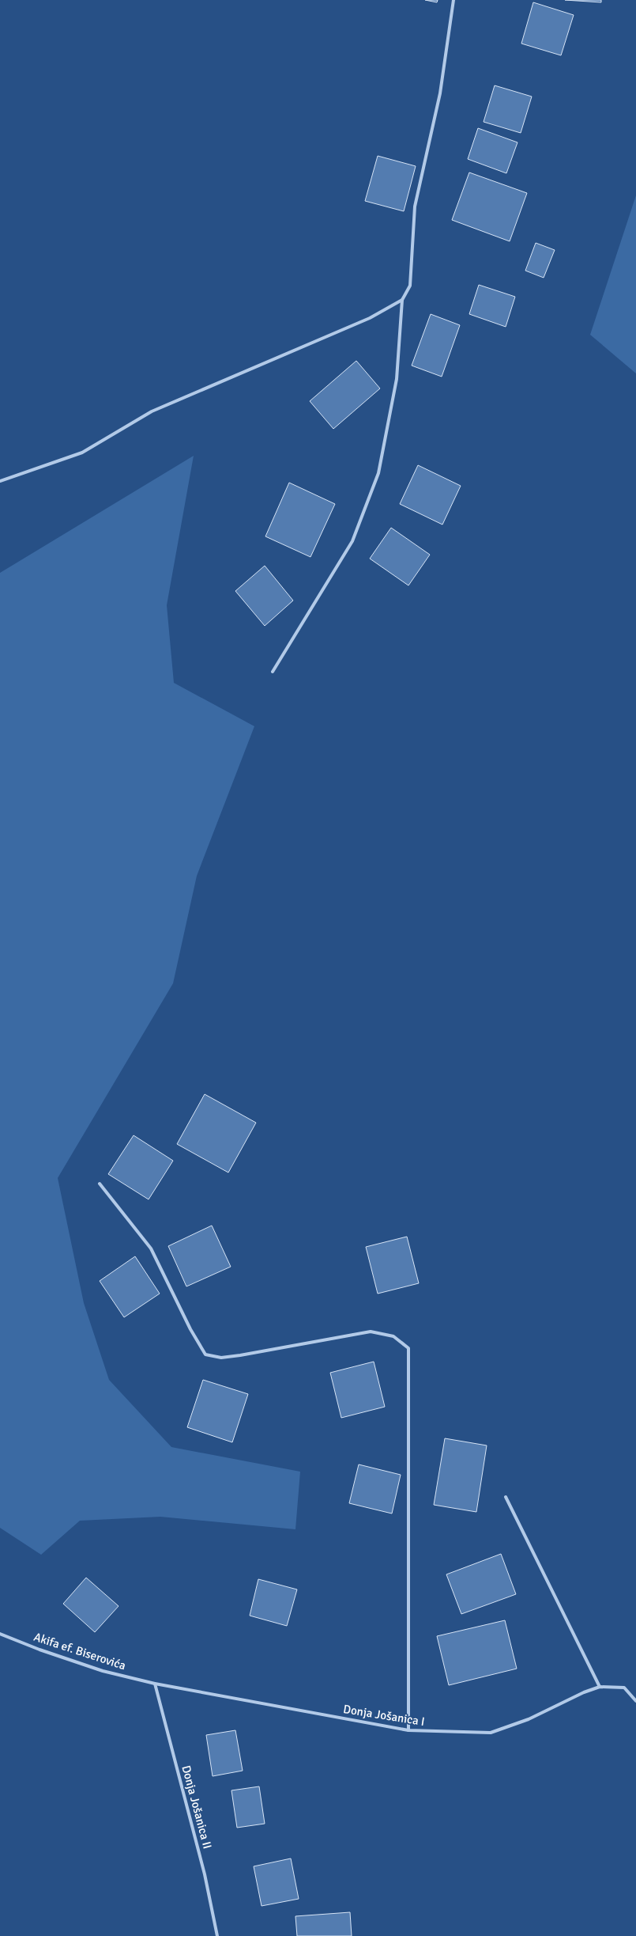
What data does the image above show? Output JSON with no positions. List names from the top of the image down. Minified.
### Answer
{"streets":{"street":["Akifa ef. Biserovića","Donja Jošanica I","Donja Jošanica II"]},"crossings":[["Akifa ef. Biserovića","Donja Jošanica I"],["Akifa ef. Biserovića","Donja Jošanica II"],["Donja Jošanica I","Donja Jošanica II"]]}
